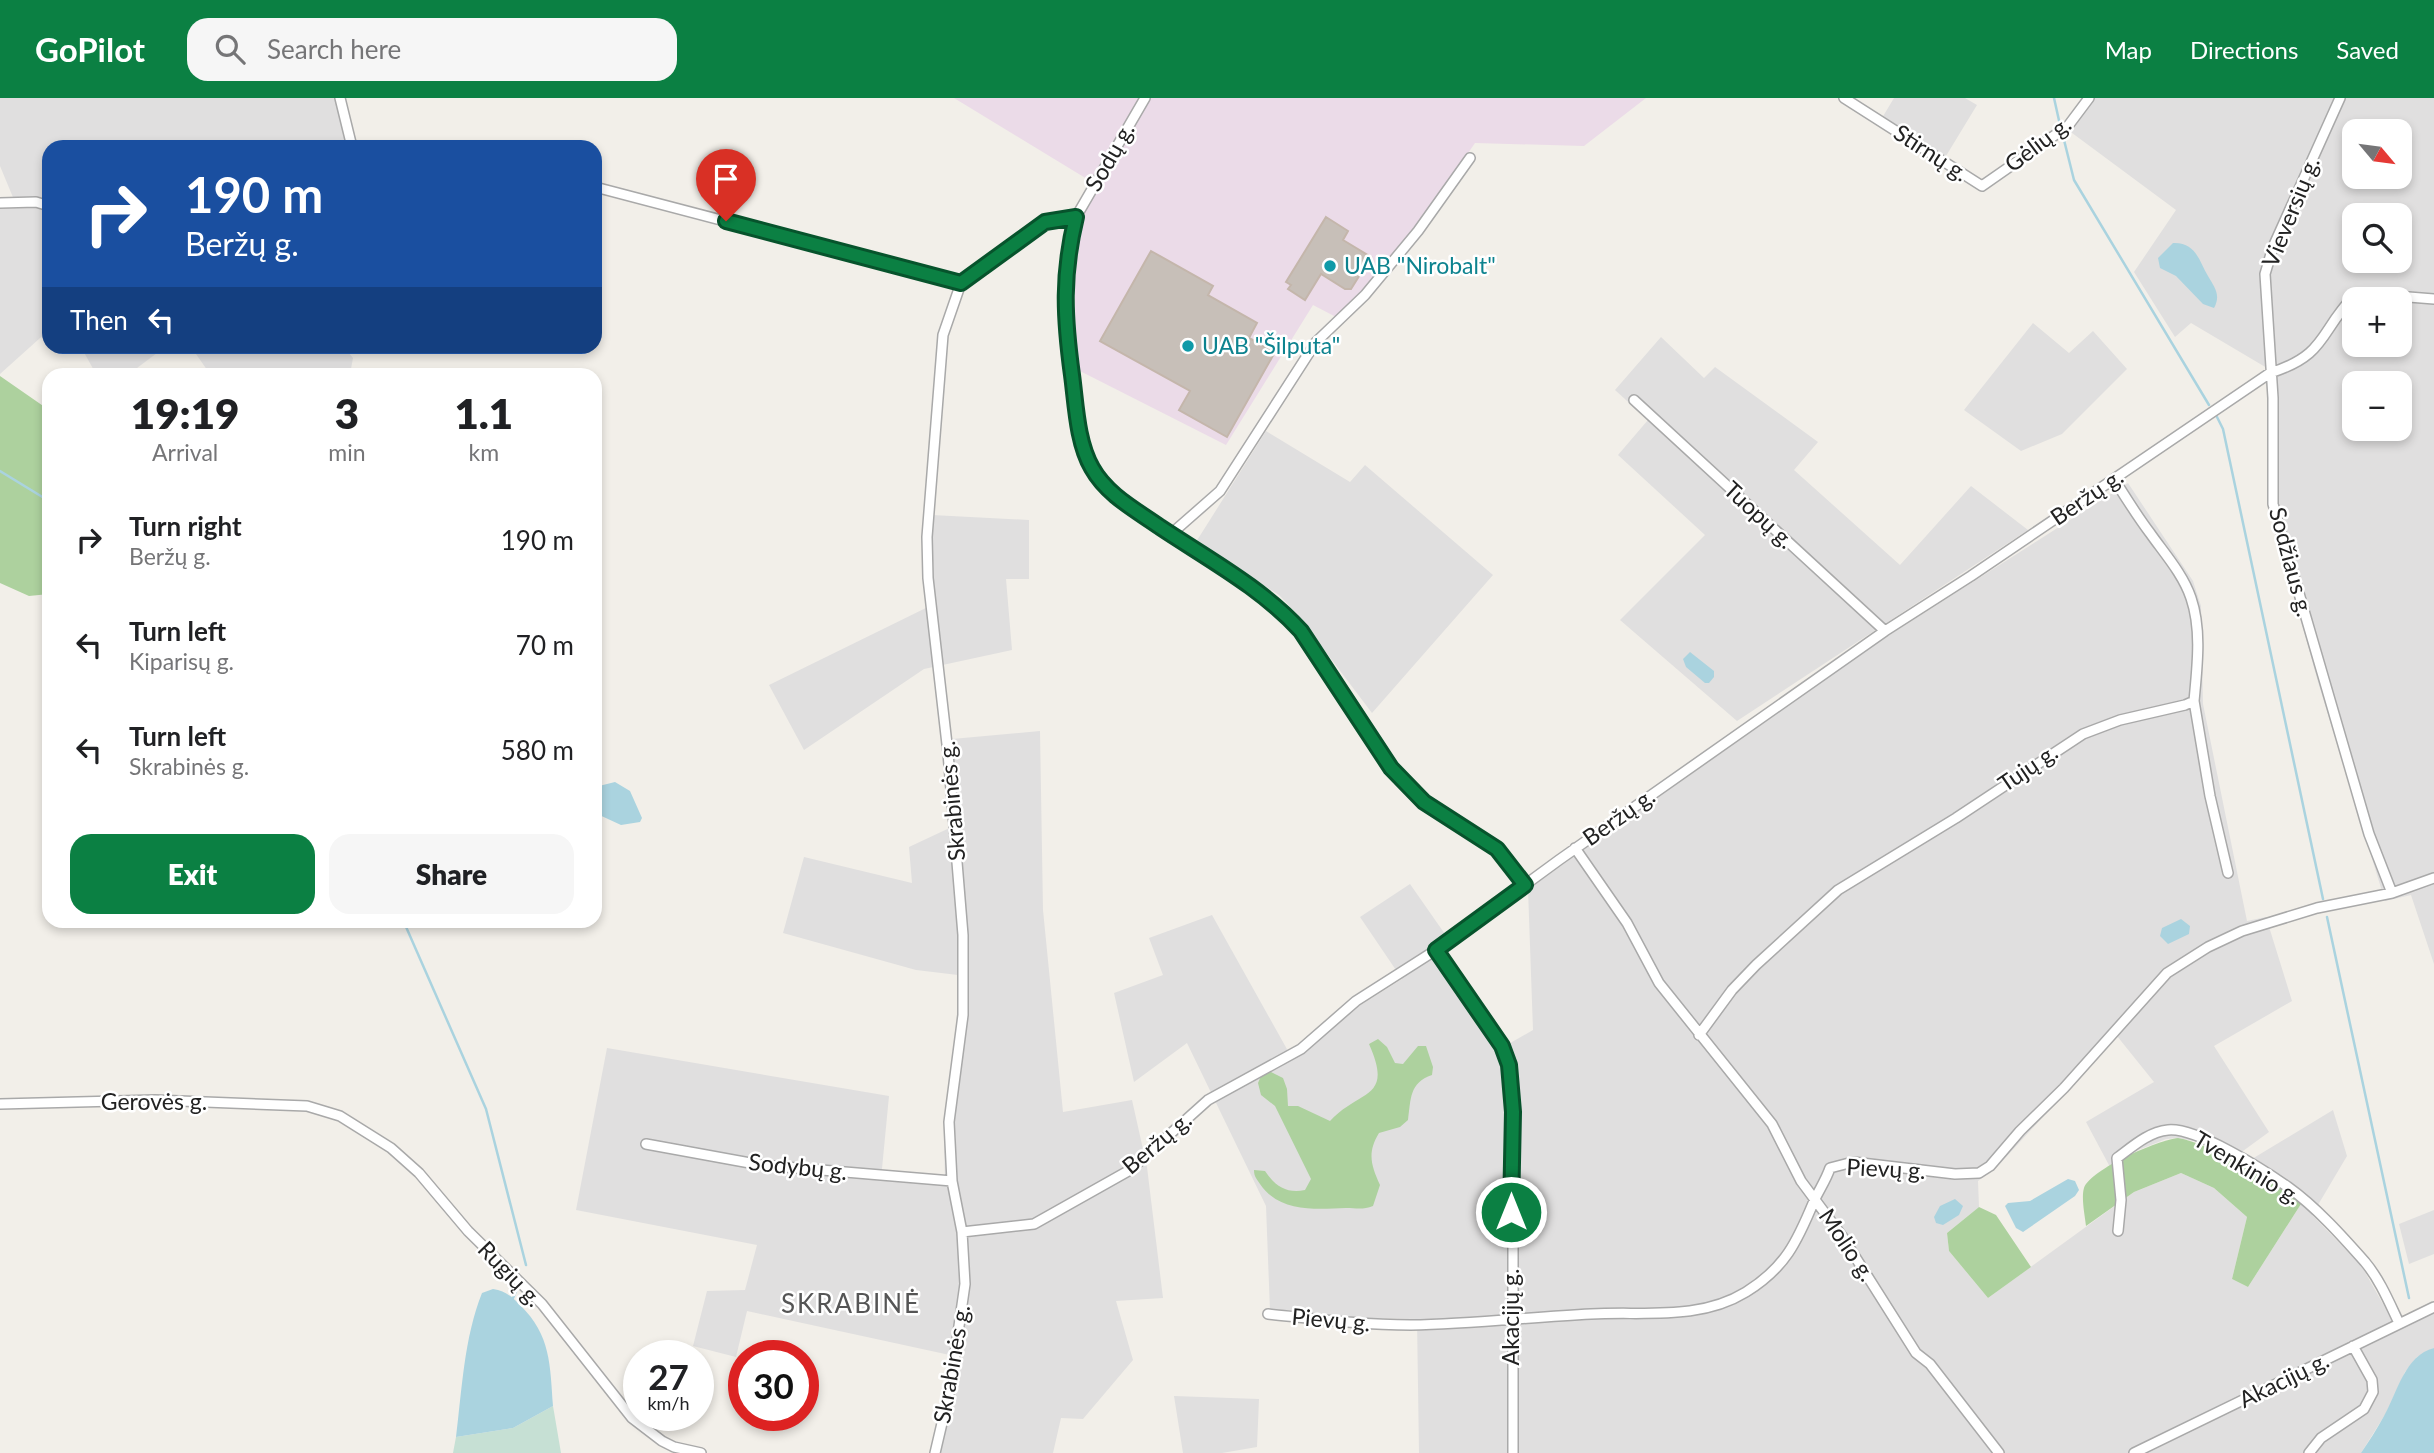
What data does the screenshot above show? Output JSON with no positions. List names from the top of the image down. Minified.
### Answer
{"streets":{"street":["Gėlių g.","Stirnų g.","Sodų g.","Vieversių g.","Beržų g.","Tuopų g.","Sodžiaus g.","Tujų g.","Skrabinės g.","Gerovės g.","Sodybų g.","Tvenkinio g.","Pievų g.","Molio g.","Rugių g.","Akacijų g."]},"crossings":[["Gėlių g.","Stirnų g."],["Sodų g.","Beržų g."],["Vieversių g.","Beržų g."],["Vieversių g.","Sodžiaus g."],["Beržų g.","Tuopų g."],["Beržų g.","Sodžiaus g."],["Beržų g.","Skrabinės g."],["Beržų g.","Molio g."],["Beržų g.","Akacijų g."],["Sodžiaus g.","Pievų g."],["Tujų g.","Molio g."],["Skrabinės g.","Sodybų g."],["Gerovės g.","Rugių g."],["Tvenkinio g.","Akacijų g."],["Pievų g.","Molio g."],["Pievų g.","Akacijų g."]],"districts":["SKRABINĖ"],"places":["UAB \"Nirobalt\"","UAB \"Šilputa\""],"north":"bottom right","page":{"header":"GoPilot","search":"Search here","nav":["Map","Directions","Saved"],"map_buttons":["+","−"],"turn":["190 m","Beržų g."],"then":"Then","eta":["19:19","Arrival","3","min","1.1","km"],"list":[{"name":"Turn right","note":"Beržų g.","value":"190 m"},{"name":"Turn left","note":"Kiparisų g.","value":"70 m"},{"name":"Turn left","note":"Skrabinės g.","value":"580 m"}],"buttons":["Exit","Share"],"speed":"27 km/h","limit":"30"}}
